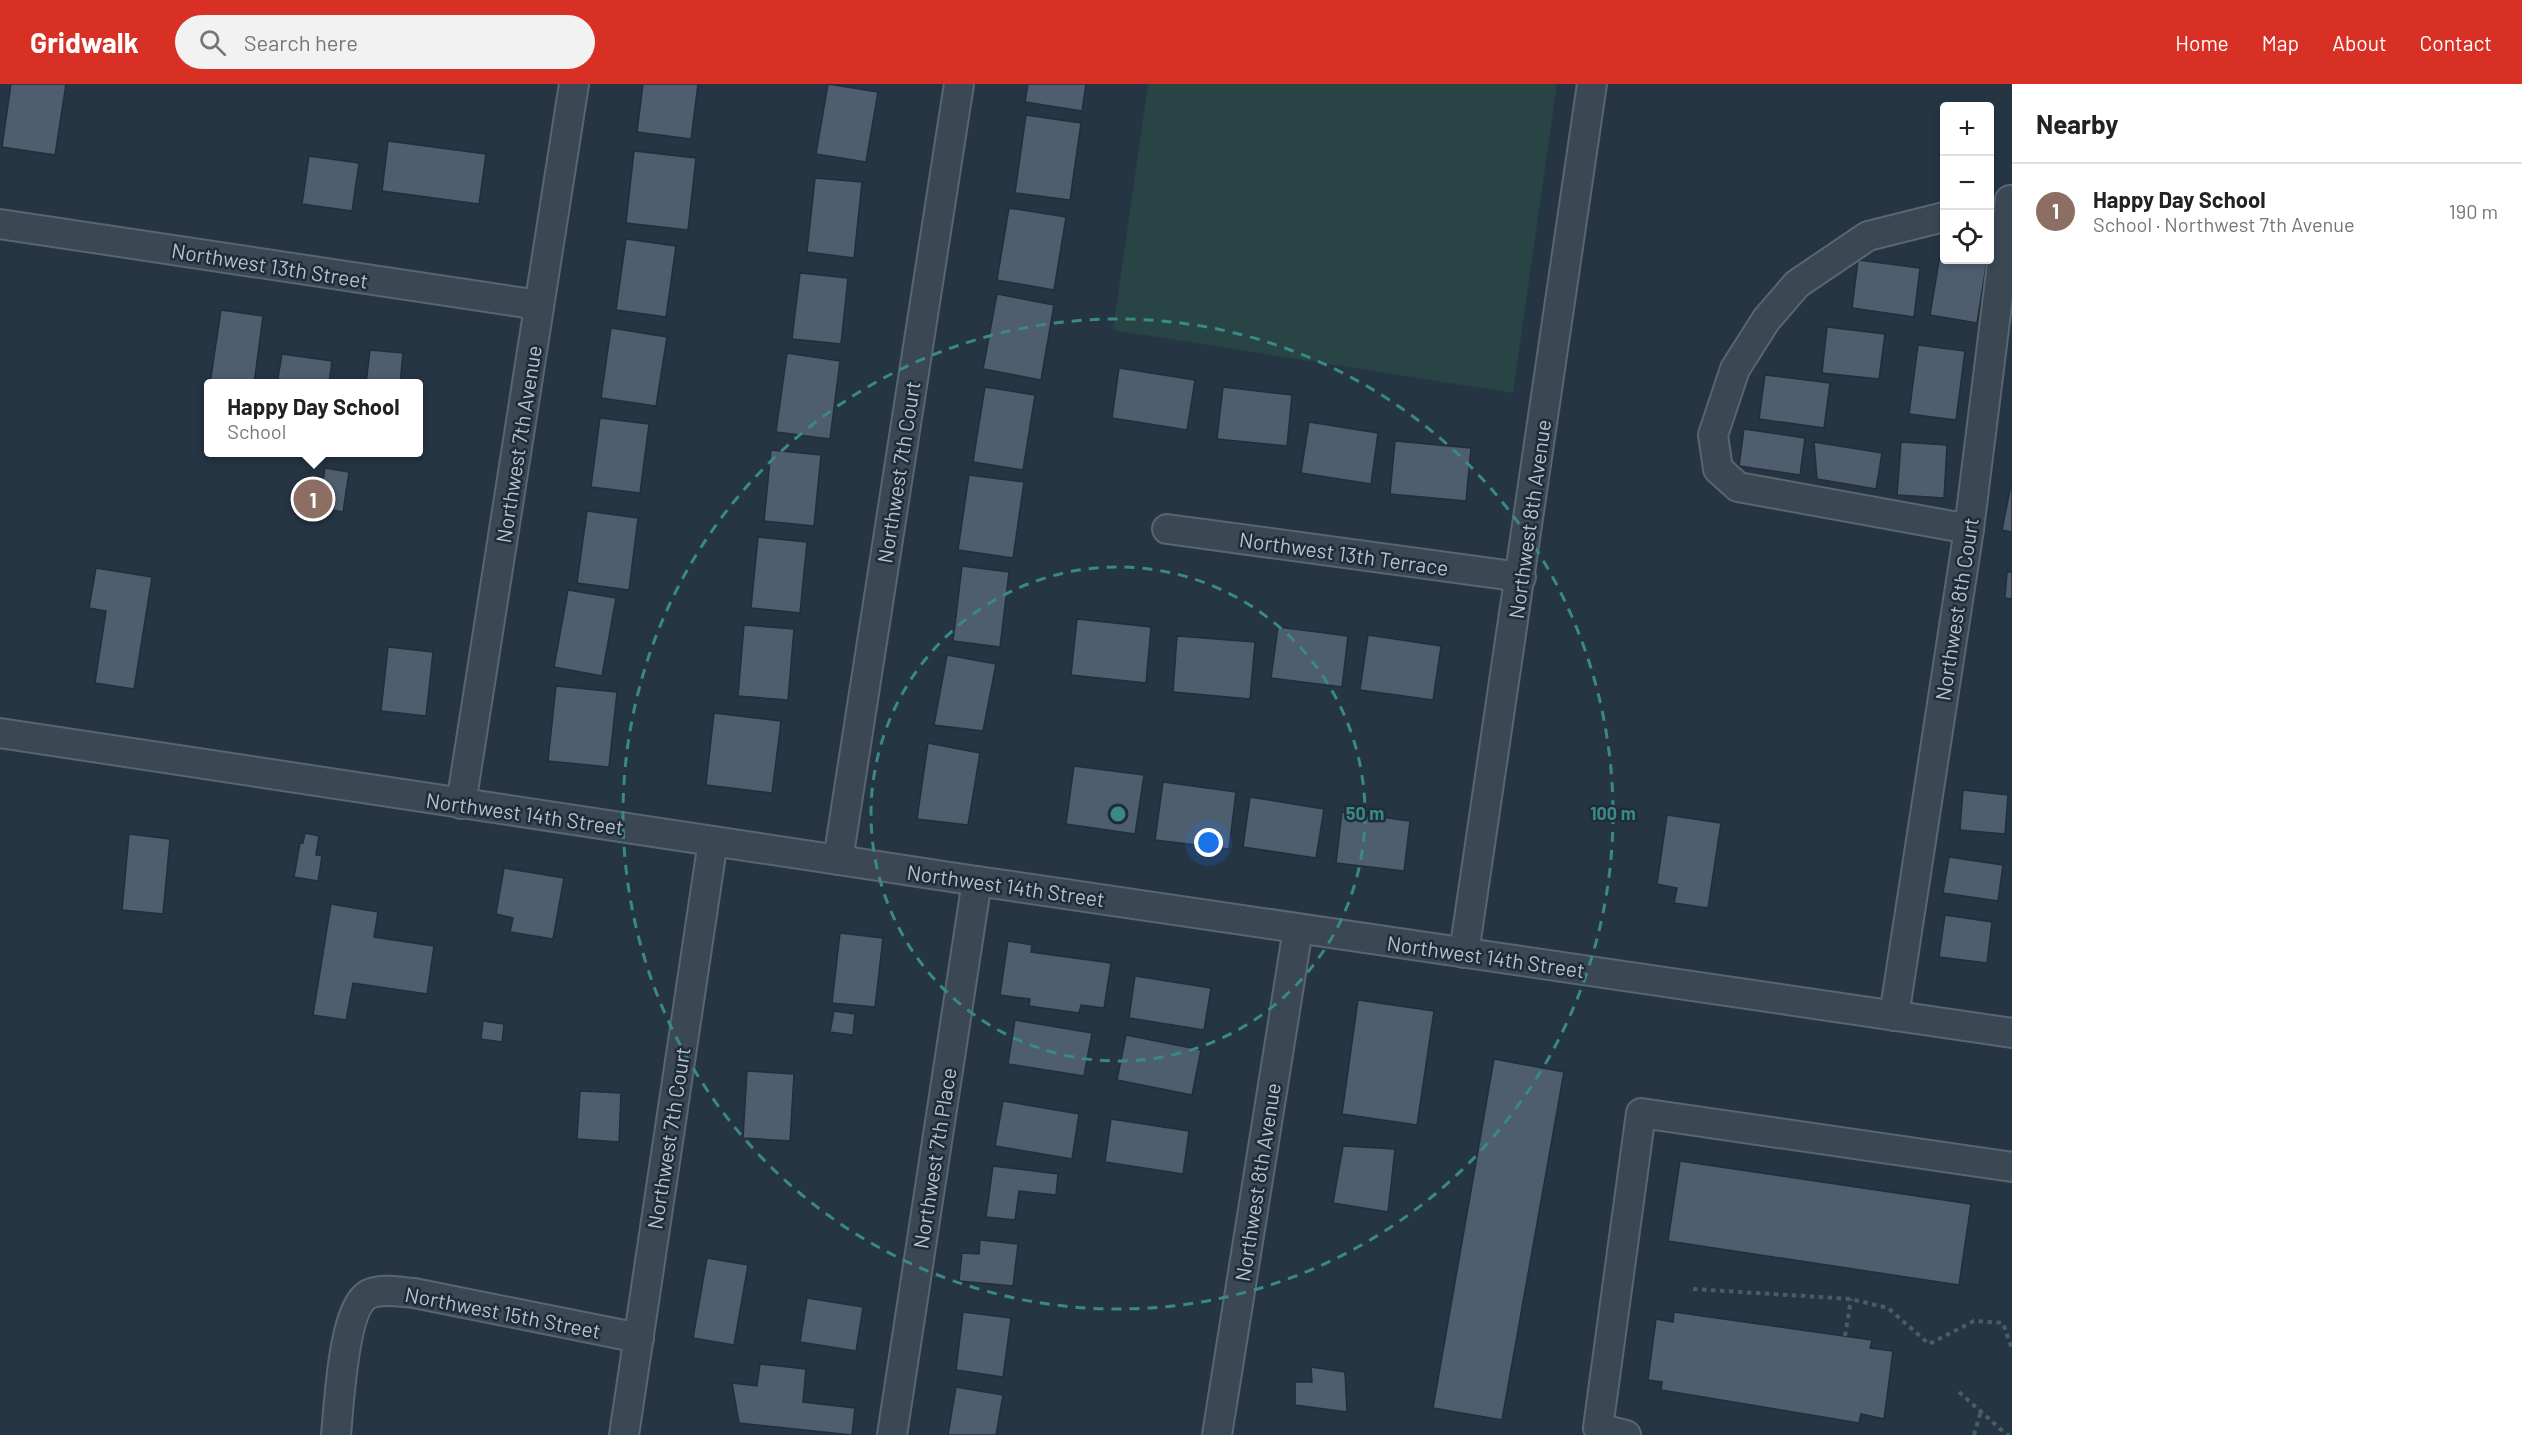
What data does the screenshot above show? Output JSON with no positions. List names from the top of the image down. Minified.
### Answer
{"streets":{"street":["Northwest 13th Street","Northwest 7th Avenue","Northwest 7th Court","Northwest 8th Avenue","Northwest 13th Terrace","Northwest 8th Court","Northwest 14th Street","Northwest 7th Place","Northwest 15th Street"]},"crossings":[["Northwest 13th Street","Northwest 7th Avenue"],["Northwest 7th Avenue","Northwest 14th Street"],["Northwest 7th Court","Northwest 14th Street"],["Northwest 7th Court","Northwest 15th Street"],["Northwest 8th Avenue","Northwest 13th Terrace"],["Northwest 8th Avenue","Northwest 14th Street"],["Northwest 8th Court","Northwest 14th Street"],["Northwest 14th Street","Northwest 7th Place"]],"page":{"header":"Gridwalk","search":"Search here","nav":["Home","Map","About","Contact"],"heading":"Nearby","map_buttons":["+","−"],"list":[{"mark":"1","name":"Happy Day School","note":"School · Northwest 7th Avenue","value":"190 m"}],"popup":["Happy Day School","School"],"pins":"1"},"rings":["50 m","100 m"]}
